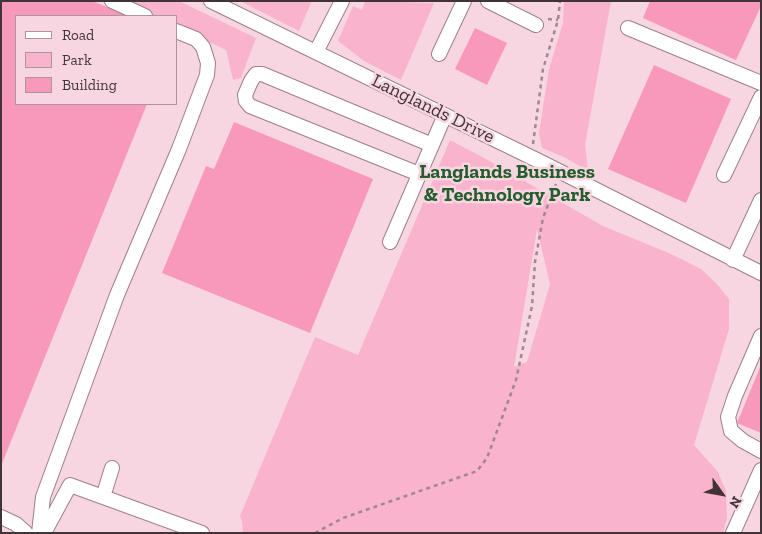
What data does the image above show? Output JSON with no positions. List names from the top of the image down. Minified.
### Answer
{"streets":{"street":["Langlands Drive"]},"districts":["Langlands Business & Technology Park"],"legend":["Road","Park","Building"],"north":"bottom right"}
